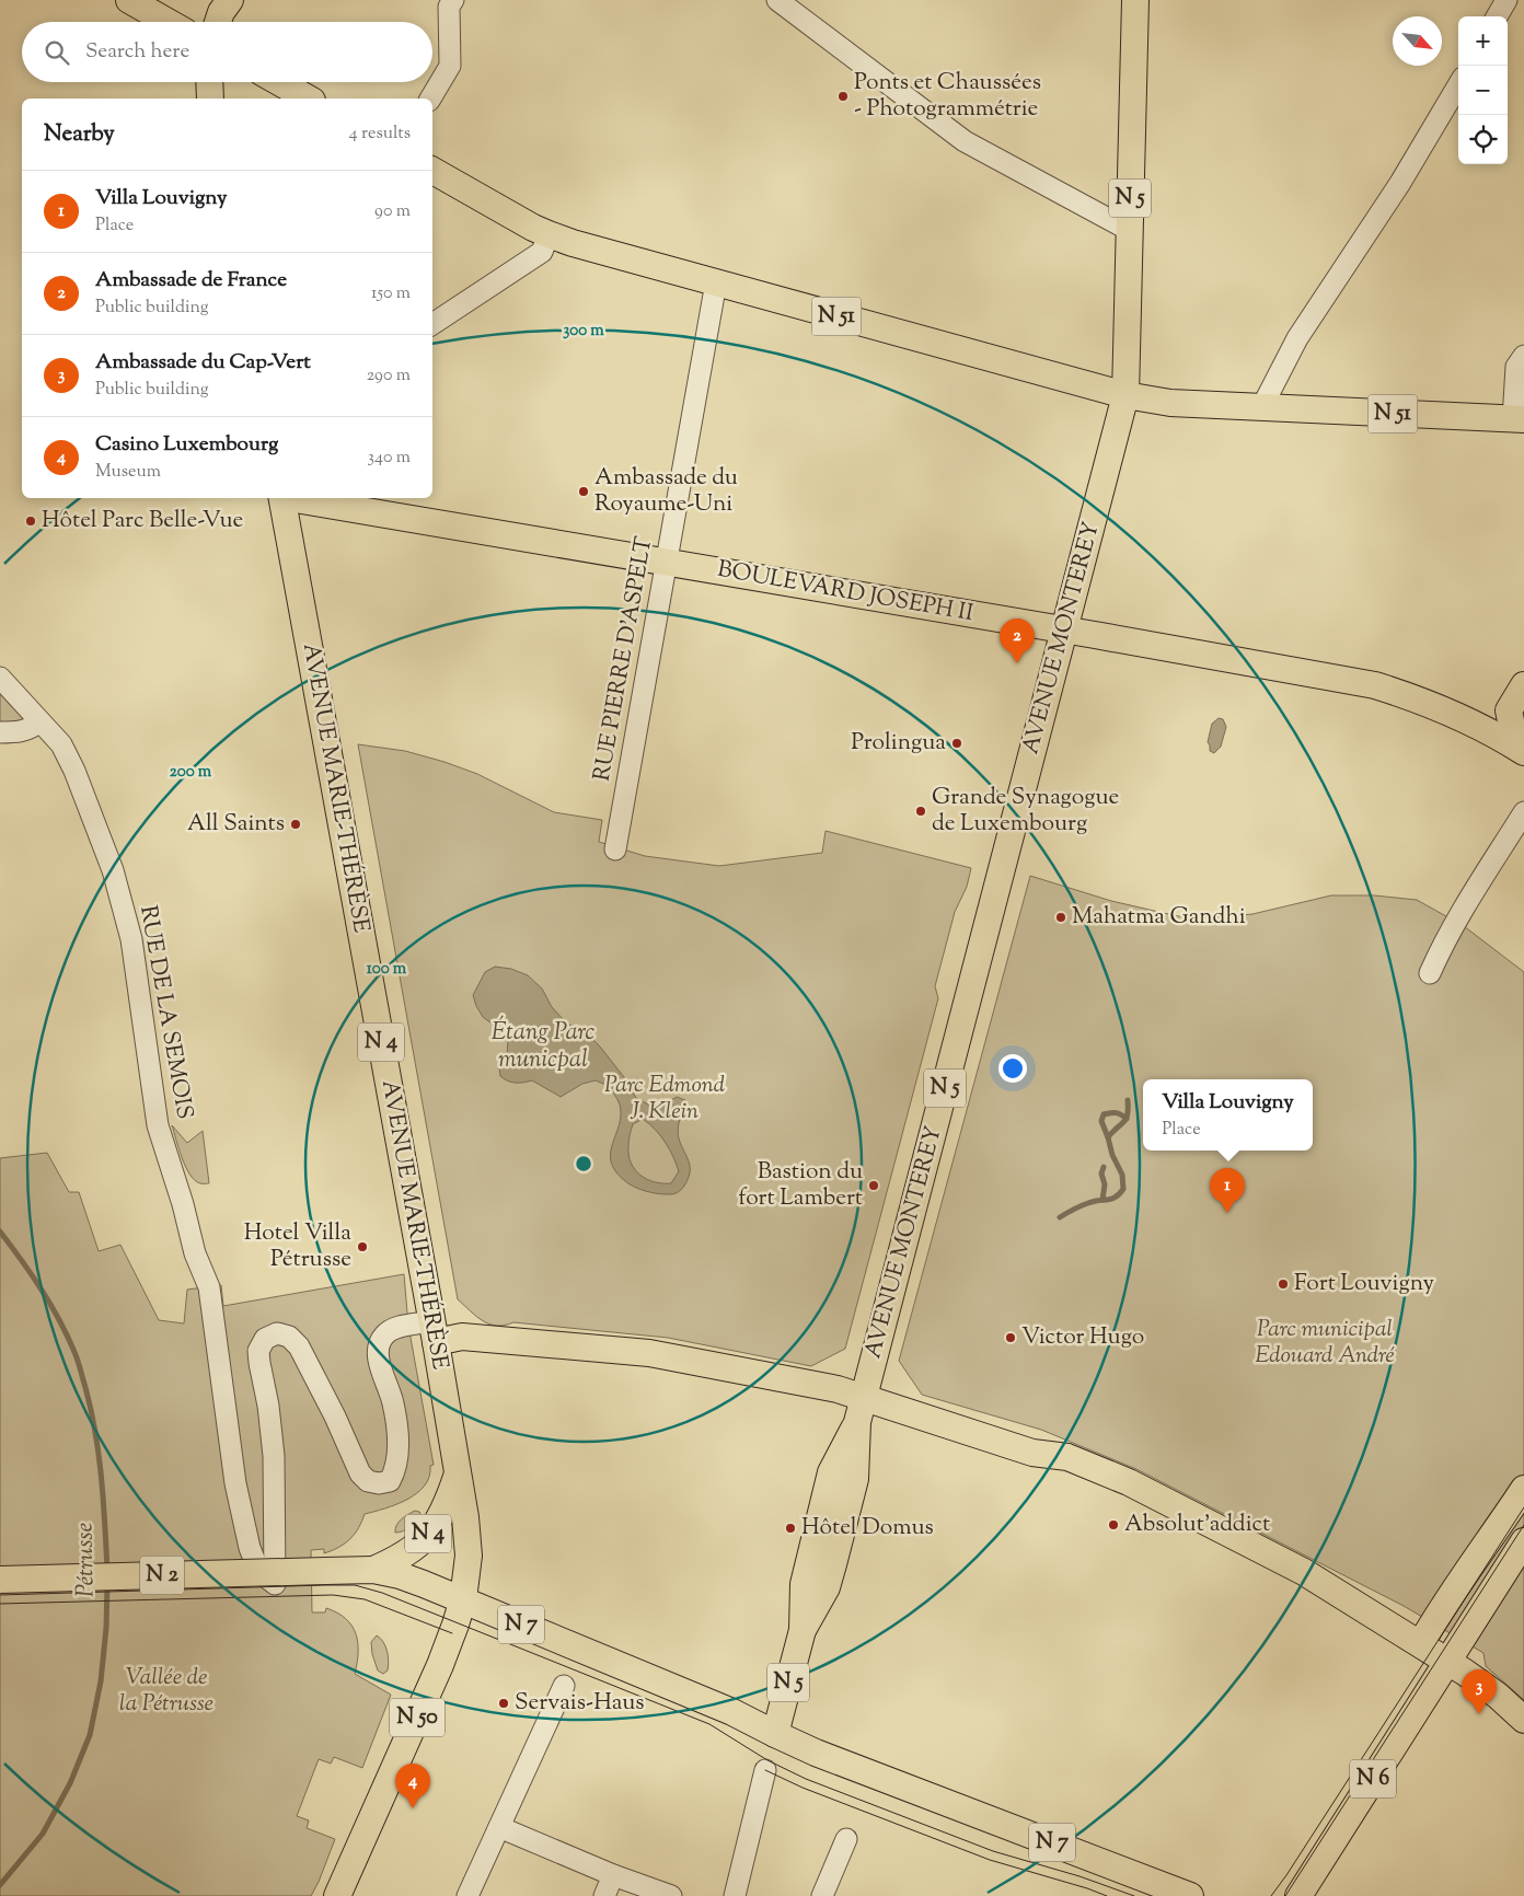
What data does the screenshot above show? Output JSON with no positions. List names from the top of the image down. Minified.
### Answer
{"streets":{"main road":["N 5","N 51","BOULEVARD JOSEPH II","AVENUE MONTEREY","AVENUE MARIE-THÉRÈSE","N 4","N 2","N 7","N 50","N 6"],"street":["RUE PIERRE D'ASPELT","RUE DE LA SEMOIS"]},"crossings":[["N 5","N 51"],["N 5","AVENUE MONTEREY"],["N 51","AVENUE MONTEREY"],["N 51","RUE PIERRE D'ASPELT"],["BOULEVARD JOSEPH II","AVENUE MONTEREY"],["BOULEVARD JOSEPH II","RUE PIERRE D'ASPELT"],["AVENUE MONTEREY","N 7"],["AVENUE MARIE-THÉRÈSE","RUE DE LA SEMOIS"],["AVENUE MARIE-THÉRÈSE","N 4"],["AVENUE MARIE-THÉRÈSE","N 2"],["AVENUE MARIE-THÉRÈSE","N 7"],["AVENUE MARIE-THÉRÈSE","N 50"],["N 4","N 2"],["N 2","N 7"],["N 2","N 50"],["N 7","N 50"]],"water":["Étang Parc municpal","Pétrusse"],"parks":["Parc Edmond J. Klein","Parc municipal Edouard André","Vallée de la Pétrusse"],"places":["Ponts et Chaussées - Photogrammétrie","Ambassade du Royaume-Uni","Hôtel Parc Belle-Vue","Prolingua","Grande Synagogue de Luxembourg","All Saints","Mahatma Gandhi","Bastion du fort Lambert","Hotel Villa Pétrusse","Fort Louvigny","Victor Hugo","Absolut'addict","Hôtel Domus","Servais-Haus"],"north":"bottom right","page":{"map_buttons":["+","−"],"search":"Search here","heading":["Nearby","4 results"],"list":[{"mark":"1","name":"Villa Louvigny","note":"Place","value":"90 m"},{"mark":"2","name":"Ambassade de France","note":"Public building","value":"150 m"},{"mark":"3","name":"Ambassade du Cap-Vert","note":"Public building","value":"290 m"},{"mark":"4","name":"Casino Luxembourg","note":"Museum","value":"340 m"}],"pins":["2","1","3","4"],"popup":["Villa Louvigny","Place"]},"rings":["300 m","200 m","100 m"]}
